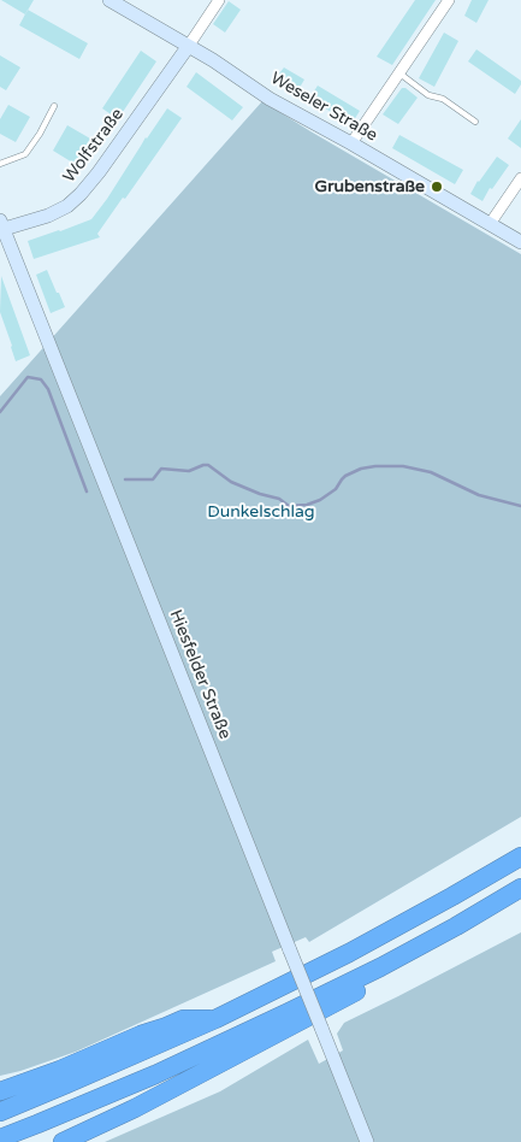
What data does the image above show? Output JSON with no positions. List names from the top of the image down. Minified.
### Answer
{"streets":{"street":["Weseler Straße","Wolfstraße","Hiesfelder Straße"]},"crossings":[["Weseler Straße","Wolfstraße"],["Wolfstraße","Hiesfelder Straße"]],"parks":["Dunkelschlag"],"places":["Grubenstraße"]}
